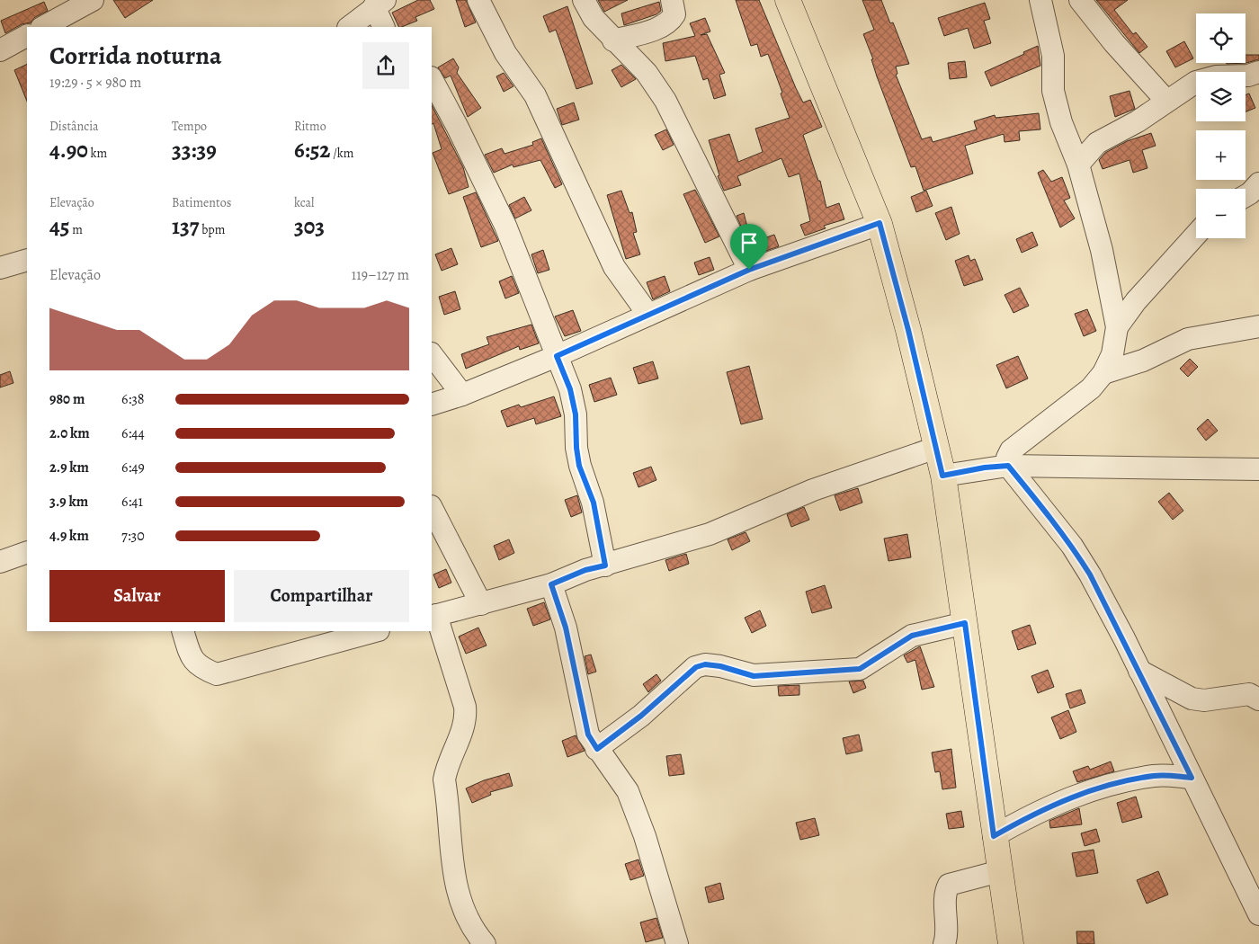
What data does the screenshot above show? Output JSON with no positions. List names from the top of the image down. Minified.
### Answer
{"page":{"map_buttons":["+","−"],"heading":["Corrida noturna","19:29 · 5 × 980 m"],"stats":[["Distância","4.90 km"],["Tempo","33:39"],["Ritmo","6:52 /km"],["Elevação","45 m"],["Batimentos","137 bpm"],["kcal","303"]],"chart":["Elevação","119–127 m"],"list":[{"name":"980 m","note":"6:38"},{"name":"2.0 km","note":"6:44"},{"name":"2.9 km","note":"6:49"},{"name":"3.9 km","note":"6:41"},{"name":"4.9 km","note":"7:30"}],"buttons":["Salvar","Compartilhar"]}}
